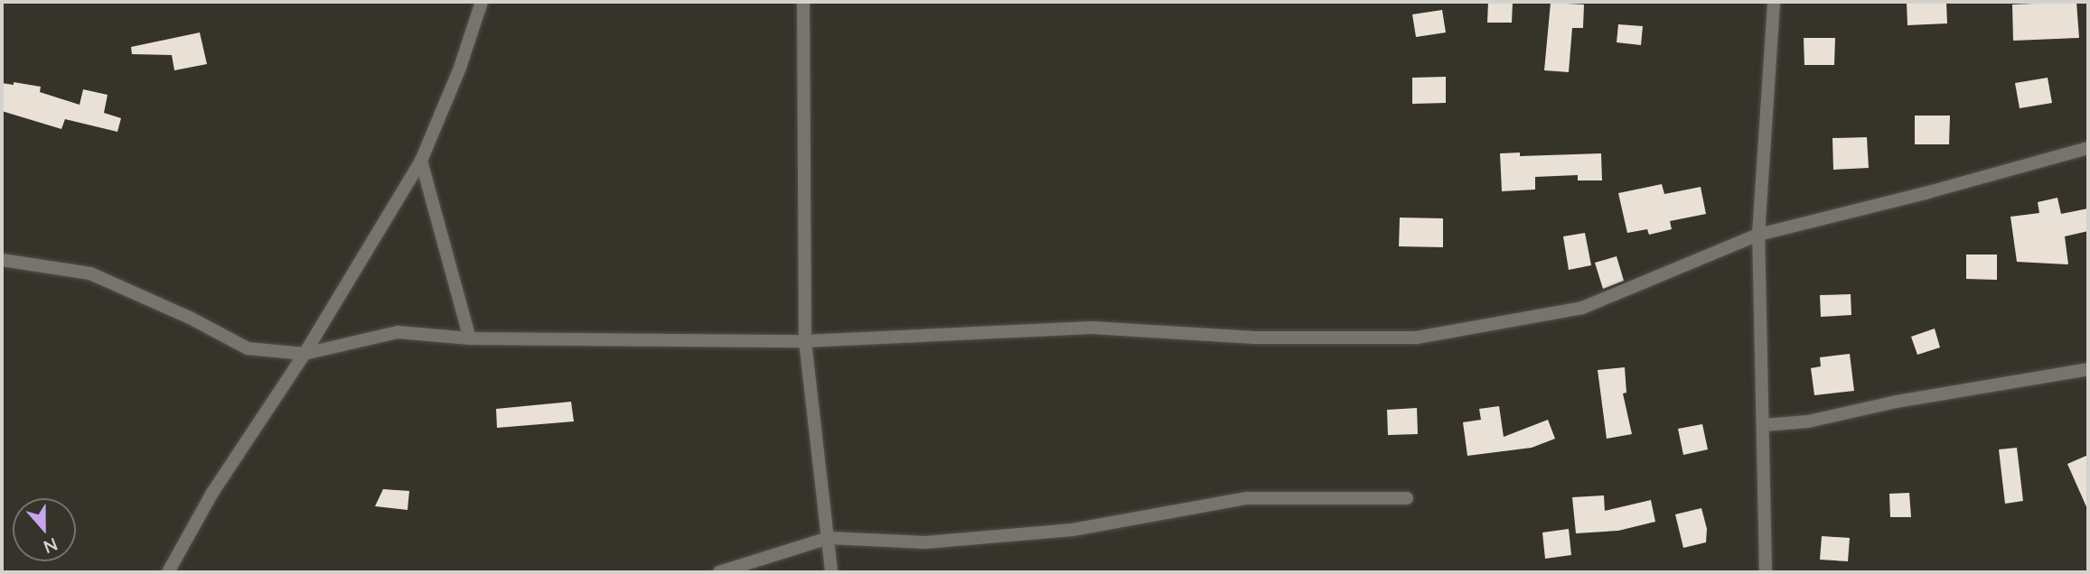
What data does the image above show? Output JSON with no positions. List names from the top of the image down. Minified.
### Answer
{"north":"bottom"}
